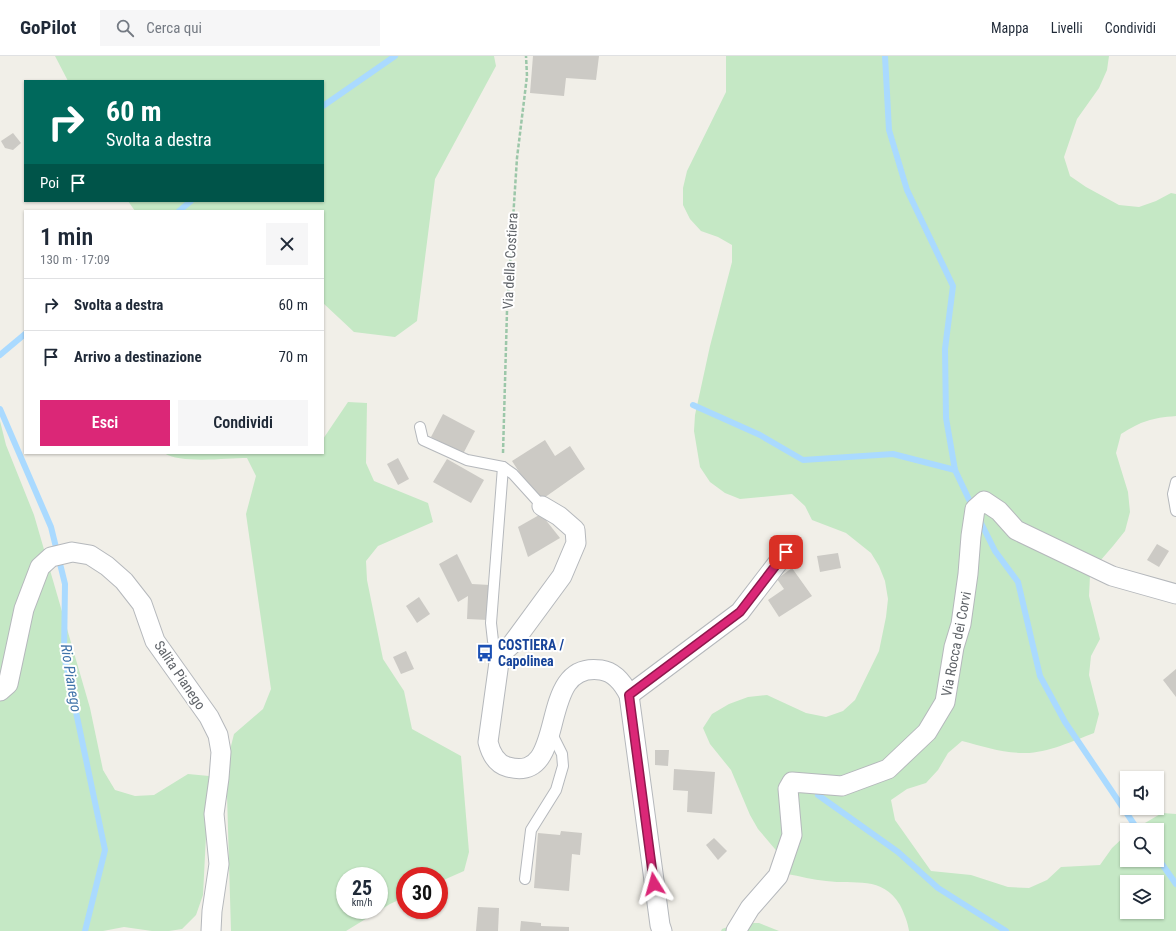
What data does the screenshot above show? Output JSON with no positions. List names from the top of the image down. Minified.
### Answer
{"streets":{"street":["Via Rocca dei Corvi","Salita Pianego"],"path":["Via della Costiera"]},"water":["Rio Pianego"],"places":{"bus stop":["COSTIERA / Capolinea"]},"page":{"header":"GoPilot","search":"Cerca qui","nav":["Mappa","Livelli","Condividi"],"turn":["60 m","Svolta a destra"],"then":"Poi","heading":["1 min","130 m · 17:09"],"list":[{"name":"Svolta a destra","value":"60 m"},{"name":"Arrivo a destinazione","value":"70 m"}],"buttons":["Esci","Condividi"],"speed":"25 km/h","limit":"30"}}
